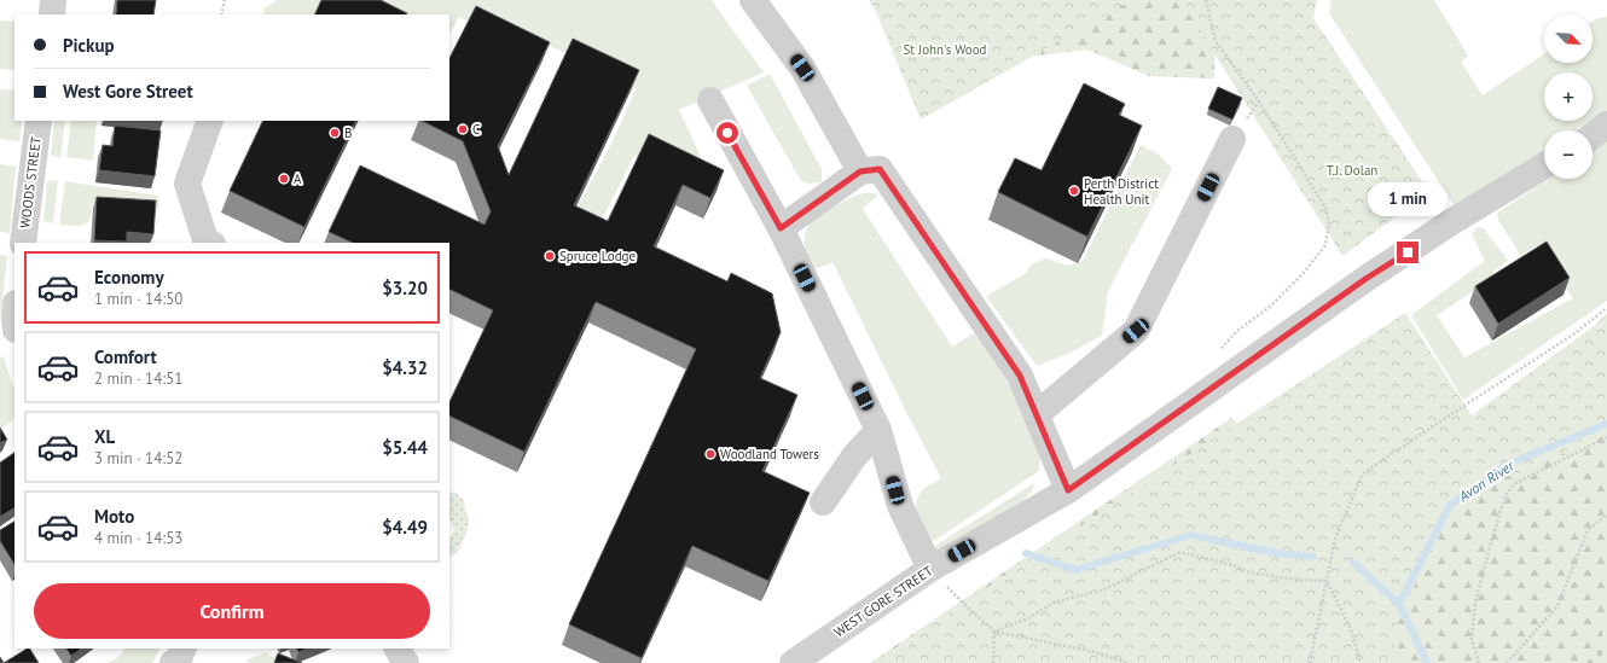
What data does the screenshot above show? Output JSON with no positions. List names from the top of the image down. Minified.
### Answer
{"streets":{"street":["WOODS STREET","WEST GORE STREET"]},"water":["Avon River"],"parks":["St John's Wood","T.J. Dolan"],"places":["C","B","A","Perth District Health Unit","Spruce Lodge","Woodland Towers"],"north":"bottom right","page":{"map_buttons":["+","−"],"banner":["Pickup","West Gore Street"],"bubble":"1 min","list":[{"name":"Economy","note":"1 min · 14:50","value":"$3.20"},{"name":"Comfort","note":"2 min · 14:51","value":"$4.32"},{"name":"XL","note":"3 min · 14:52","value":"$5.44"},{"name":"Moto","note":"4 min · 14:53","value":"$4.49"}],"buttons":"Confirm"}}
